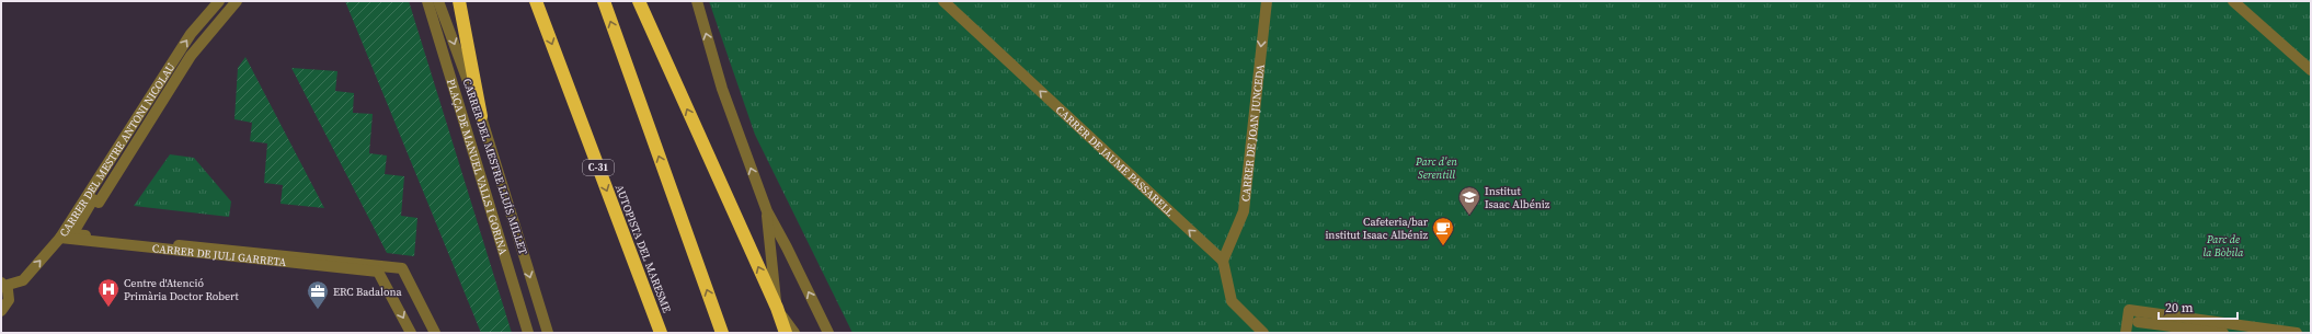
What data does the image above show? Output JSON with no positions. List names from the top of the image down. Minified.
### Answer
{"streets":{"highway":["C-31","AUTOPISTA DEL MARESME"],"street":["CARRER DE JOAN JUNCEDA","CARRER DEL MESTRE ANTONI NICOLAU","CARRER DE JAUME PASSARELL","PLAÇA DE MANUEL VALLS I GORINA","CARRER DEL MESTRE LLUÍS MILLET","CARRER DE JULI GARRETA"]},"crossings":[["CARRER DE JOAN JUNCEDA","CARRER DE JAUME PASSARELL"],["CARRER DEL MESTRE ANTONI NICOLAU","CARRER DE JULI GARRETA"]],"one_way":["CARRER DE JOAN JUNCEDA","CARRER DEL MESTRE ANTONI NICOLAU","CARRER DE JAUME PASSARELL","CARRER DEL MESTRE LLUÍS MILLET","CARRER DE JULI GARRETA"],"parks":["Parc d'en Serentill","Parc de la Bòbila"],"places":{"school or university":["Institut Isaac Albéniz"],"cafe":["Cafeteria/bar institut Isaac Albéniz"],"hospital":["Centre d'Atenció Primària Doctor Robert"],"office":["ERC Badalona"]},"scale_bar":"20 m"}
